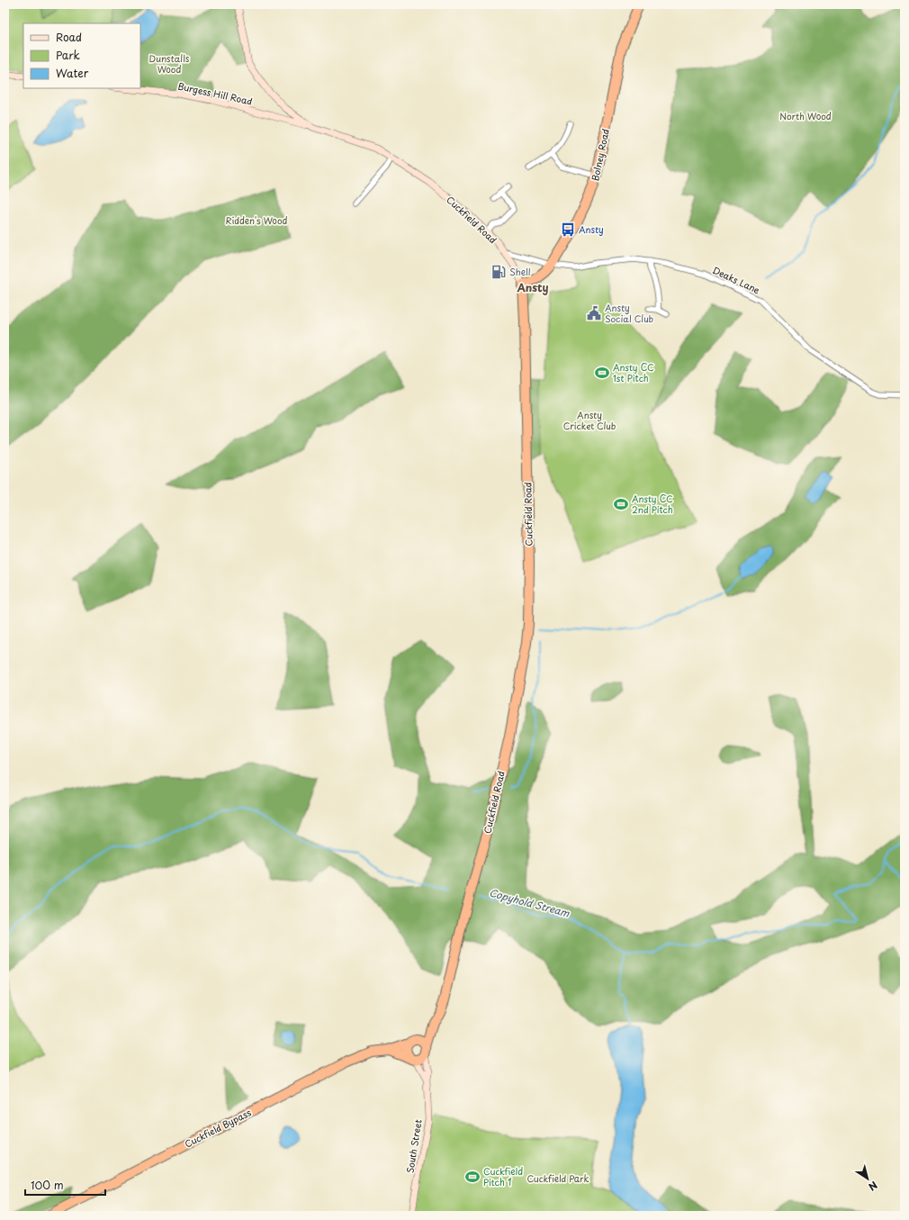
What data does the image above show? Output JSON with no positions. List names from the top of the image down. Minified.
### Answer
{"streets":{"highway":["Bolney Road","Cuckfield Road","Cuckfield Bypass"],"main road":["Burgess Hill Road","South Street"],"street":["Deaks Lane"]},"crossings":[["Burgess Hill Road","Cuckfield Road"],["Bolney Road","Cuckfield Road"],["Bolney Road","Deaks Lane"],["Cuckfield Road","Deaks Lane"],["Cuckfield Road","Cuckfield Bypass"],["Cuckfield Road","South Street"],["Cuckfield Bypass","South Street"]],"districts":["Ansty"],"water":["Copyhold Stream"],"parks":["Dunstalls Wood","North Wood","Ridden's Wood","Ansty Cricket Club","Cuckfield Park"],"places":{"bus stop":["Ansty"],"fuel station":["Shell"],"public building":["Ansty Social Club"],"sports":["Ansty CC 1st Pitch","Ansty CC 2nd Pitch","Cuckfield Pitch 1"]},"legend":["Road","Park","Water"],"scale_bar":"100 m","north":"bottom right"}
